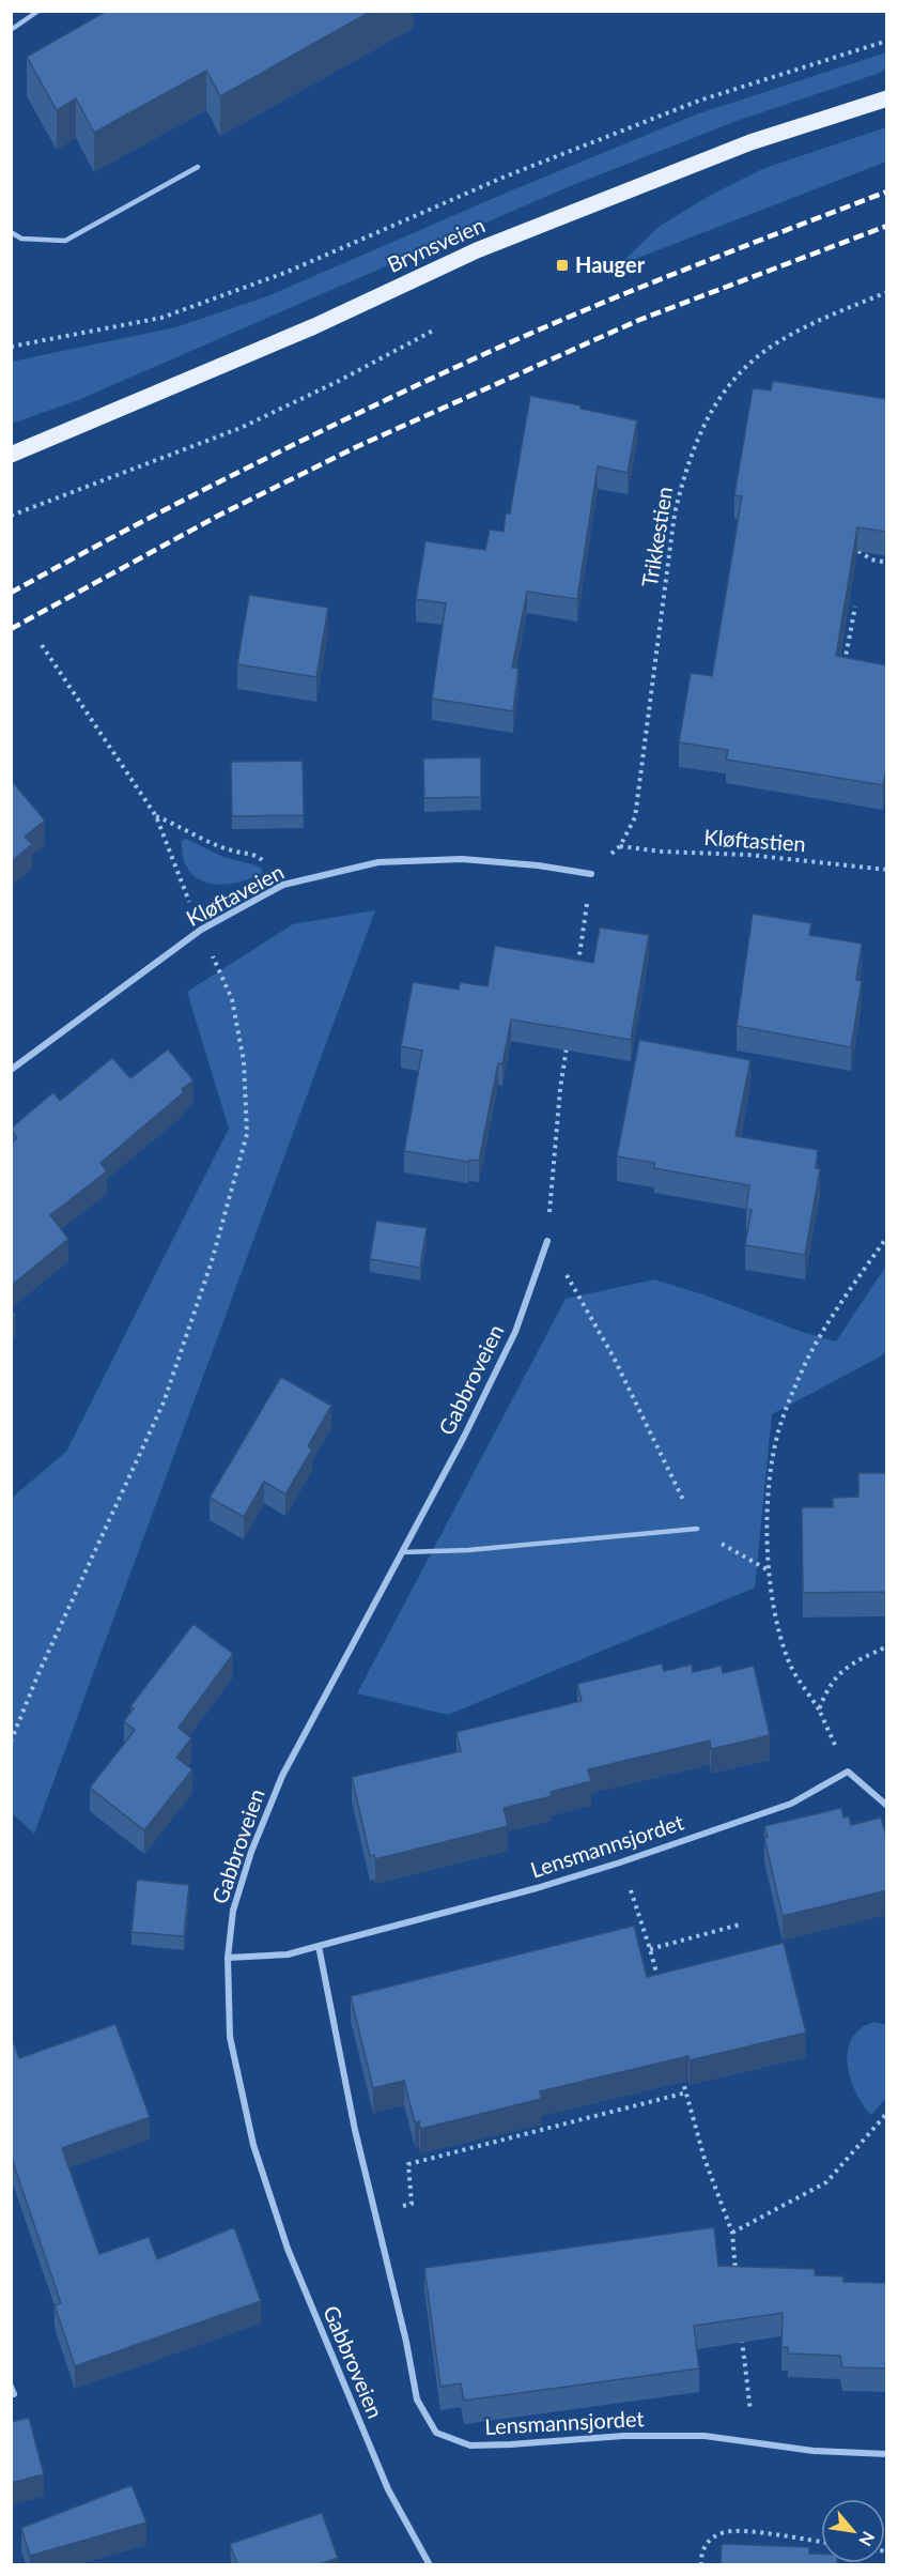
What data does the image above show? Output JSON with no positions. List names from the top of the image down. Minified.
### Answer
{"streets":{"main road":["Brynsveien"],"street":["Kløftaveien","Gabbroveien","Lensmannsjordet"],"path":["Trikkestien","Kløftastien"]},"crossings":[["Trikkestien","Kløftastien"],["Trikkestien","Kløftaveien"],["Gabbroveien","Lensmannsjordet"]],"places":{"transit":["Hauger"]},"north":"bottom right"}
